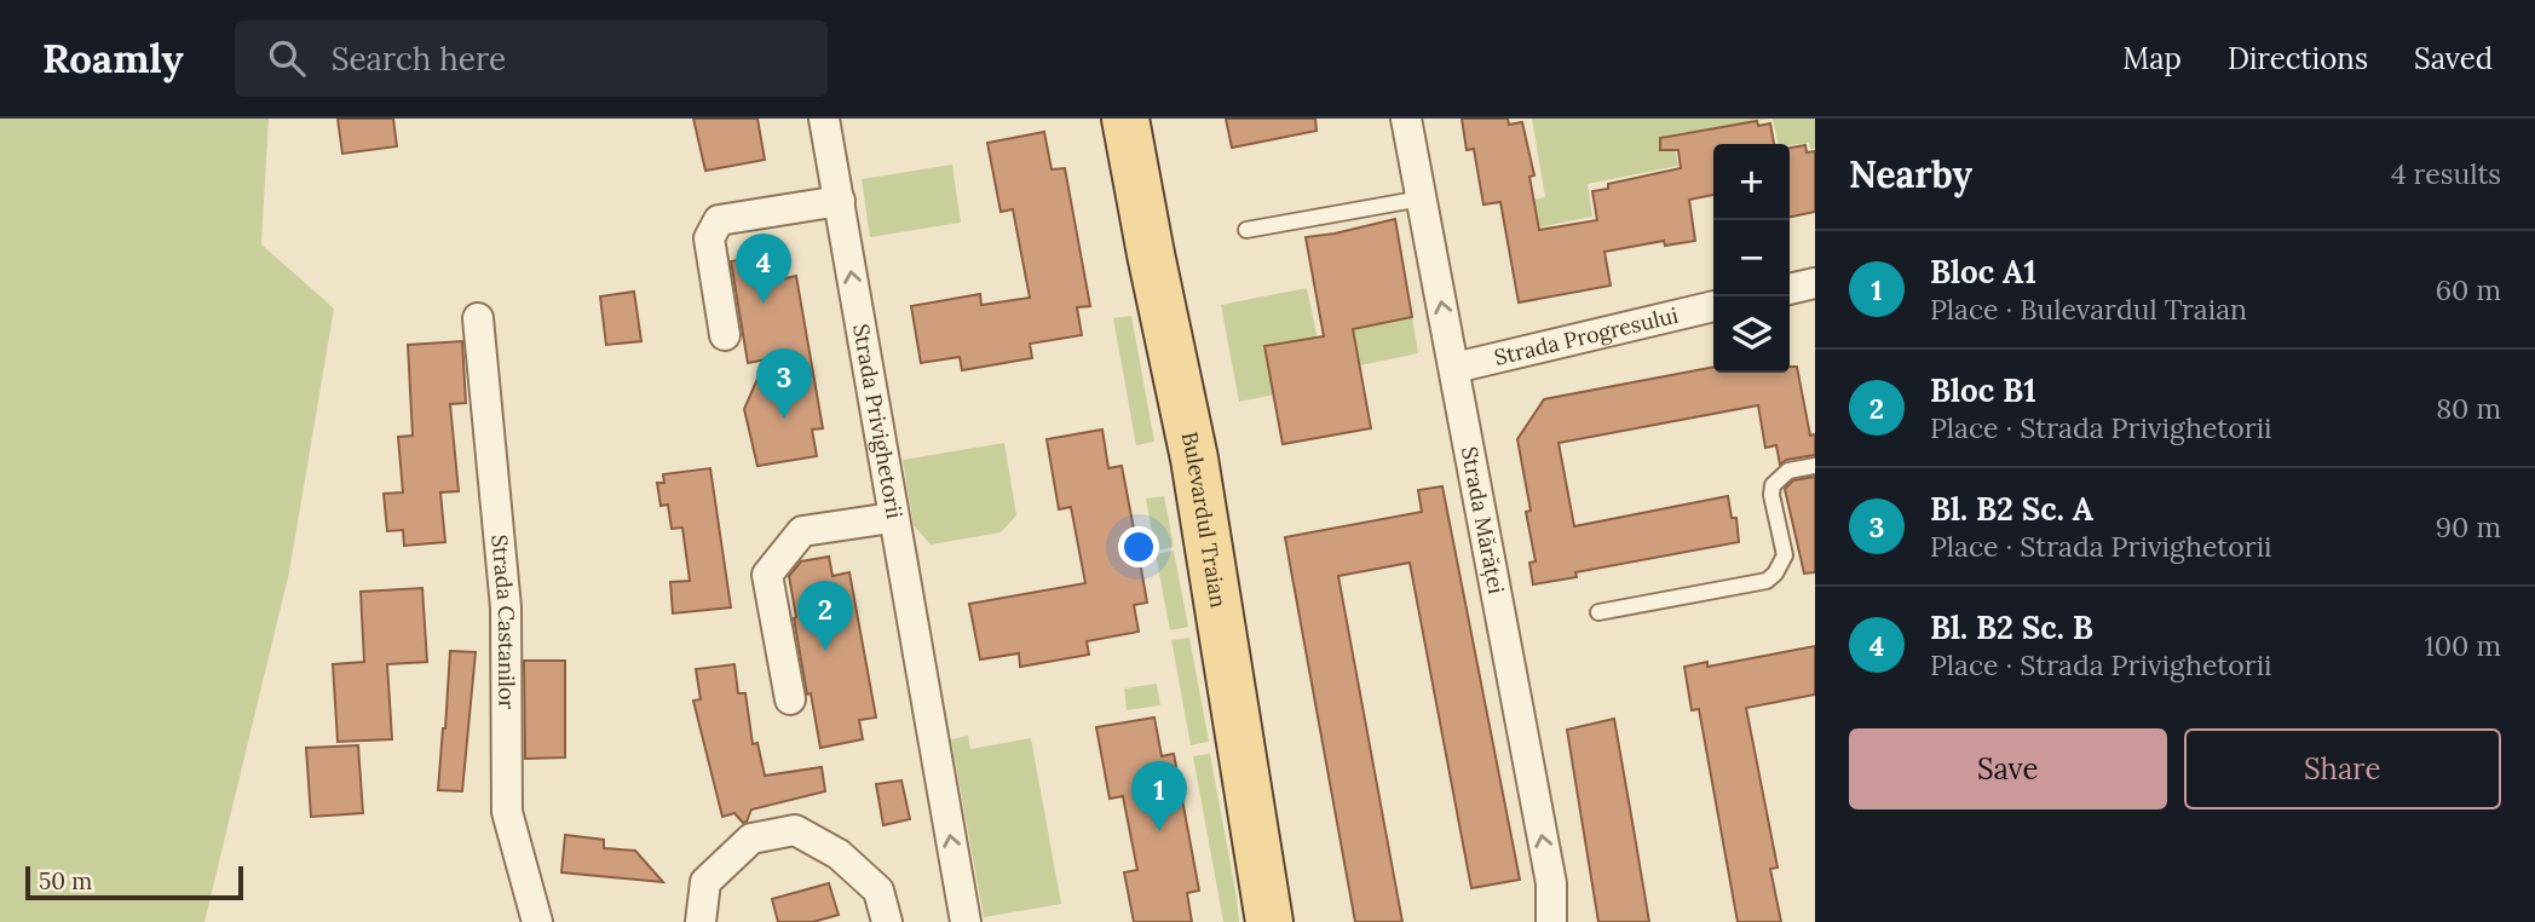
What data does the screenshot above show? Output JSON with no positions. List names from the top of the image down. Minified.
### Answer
{"streets":{"main road":["Bulevardul Traian"],"street":["Strada Progresului","Strada Privighetorii","Strada Mărăței","Strada Castanilor"]},"crossings":[["Strada Progresului","Strada Mărăței"]],"one_way":["Strada Privighetorii","Strada Mărăței"],"scale_bar":"50 m","page":{"header":"Roamly","search":"Search here","nav":["Map","Directions","Saved"],"heading":["Nearby","4 results"],"map_buttons":["+","−"],"list":[{"mark":"1","name":"Bloc A1","note":"Place · Bulevardul Traian","value":"60 m"},{"mark":"2","name":"Bloc B1","note":"Place · Strada Privighetorii","value":"80 m"},{"mark":"3","name":"Bl. B2 Sc. A","note":"Place · Strada Privighetorii","value":"90 m"},{"mark":"4","name":"Bl. B2 Sc. B","note":"Place · Strada Privighetorii","value":"100 m"}],"pins":["4","3","2","1"],"buttons":["Save","Share"],"scale":"50 m"}}
